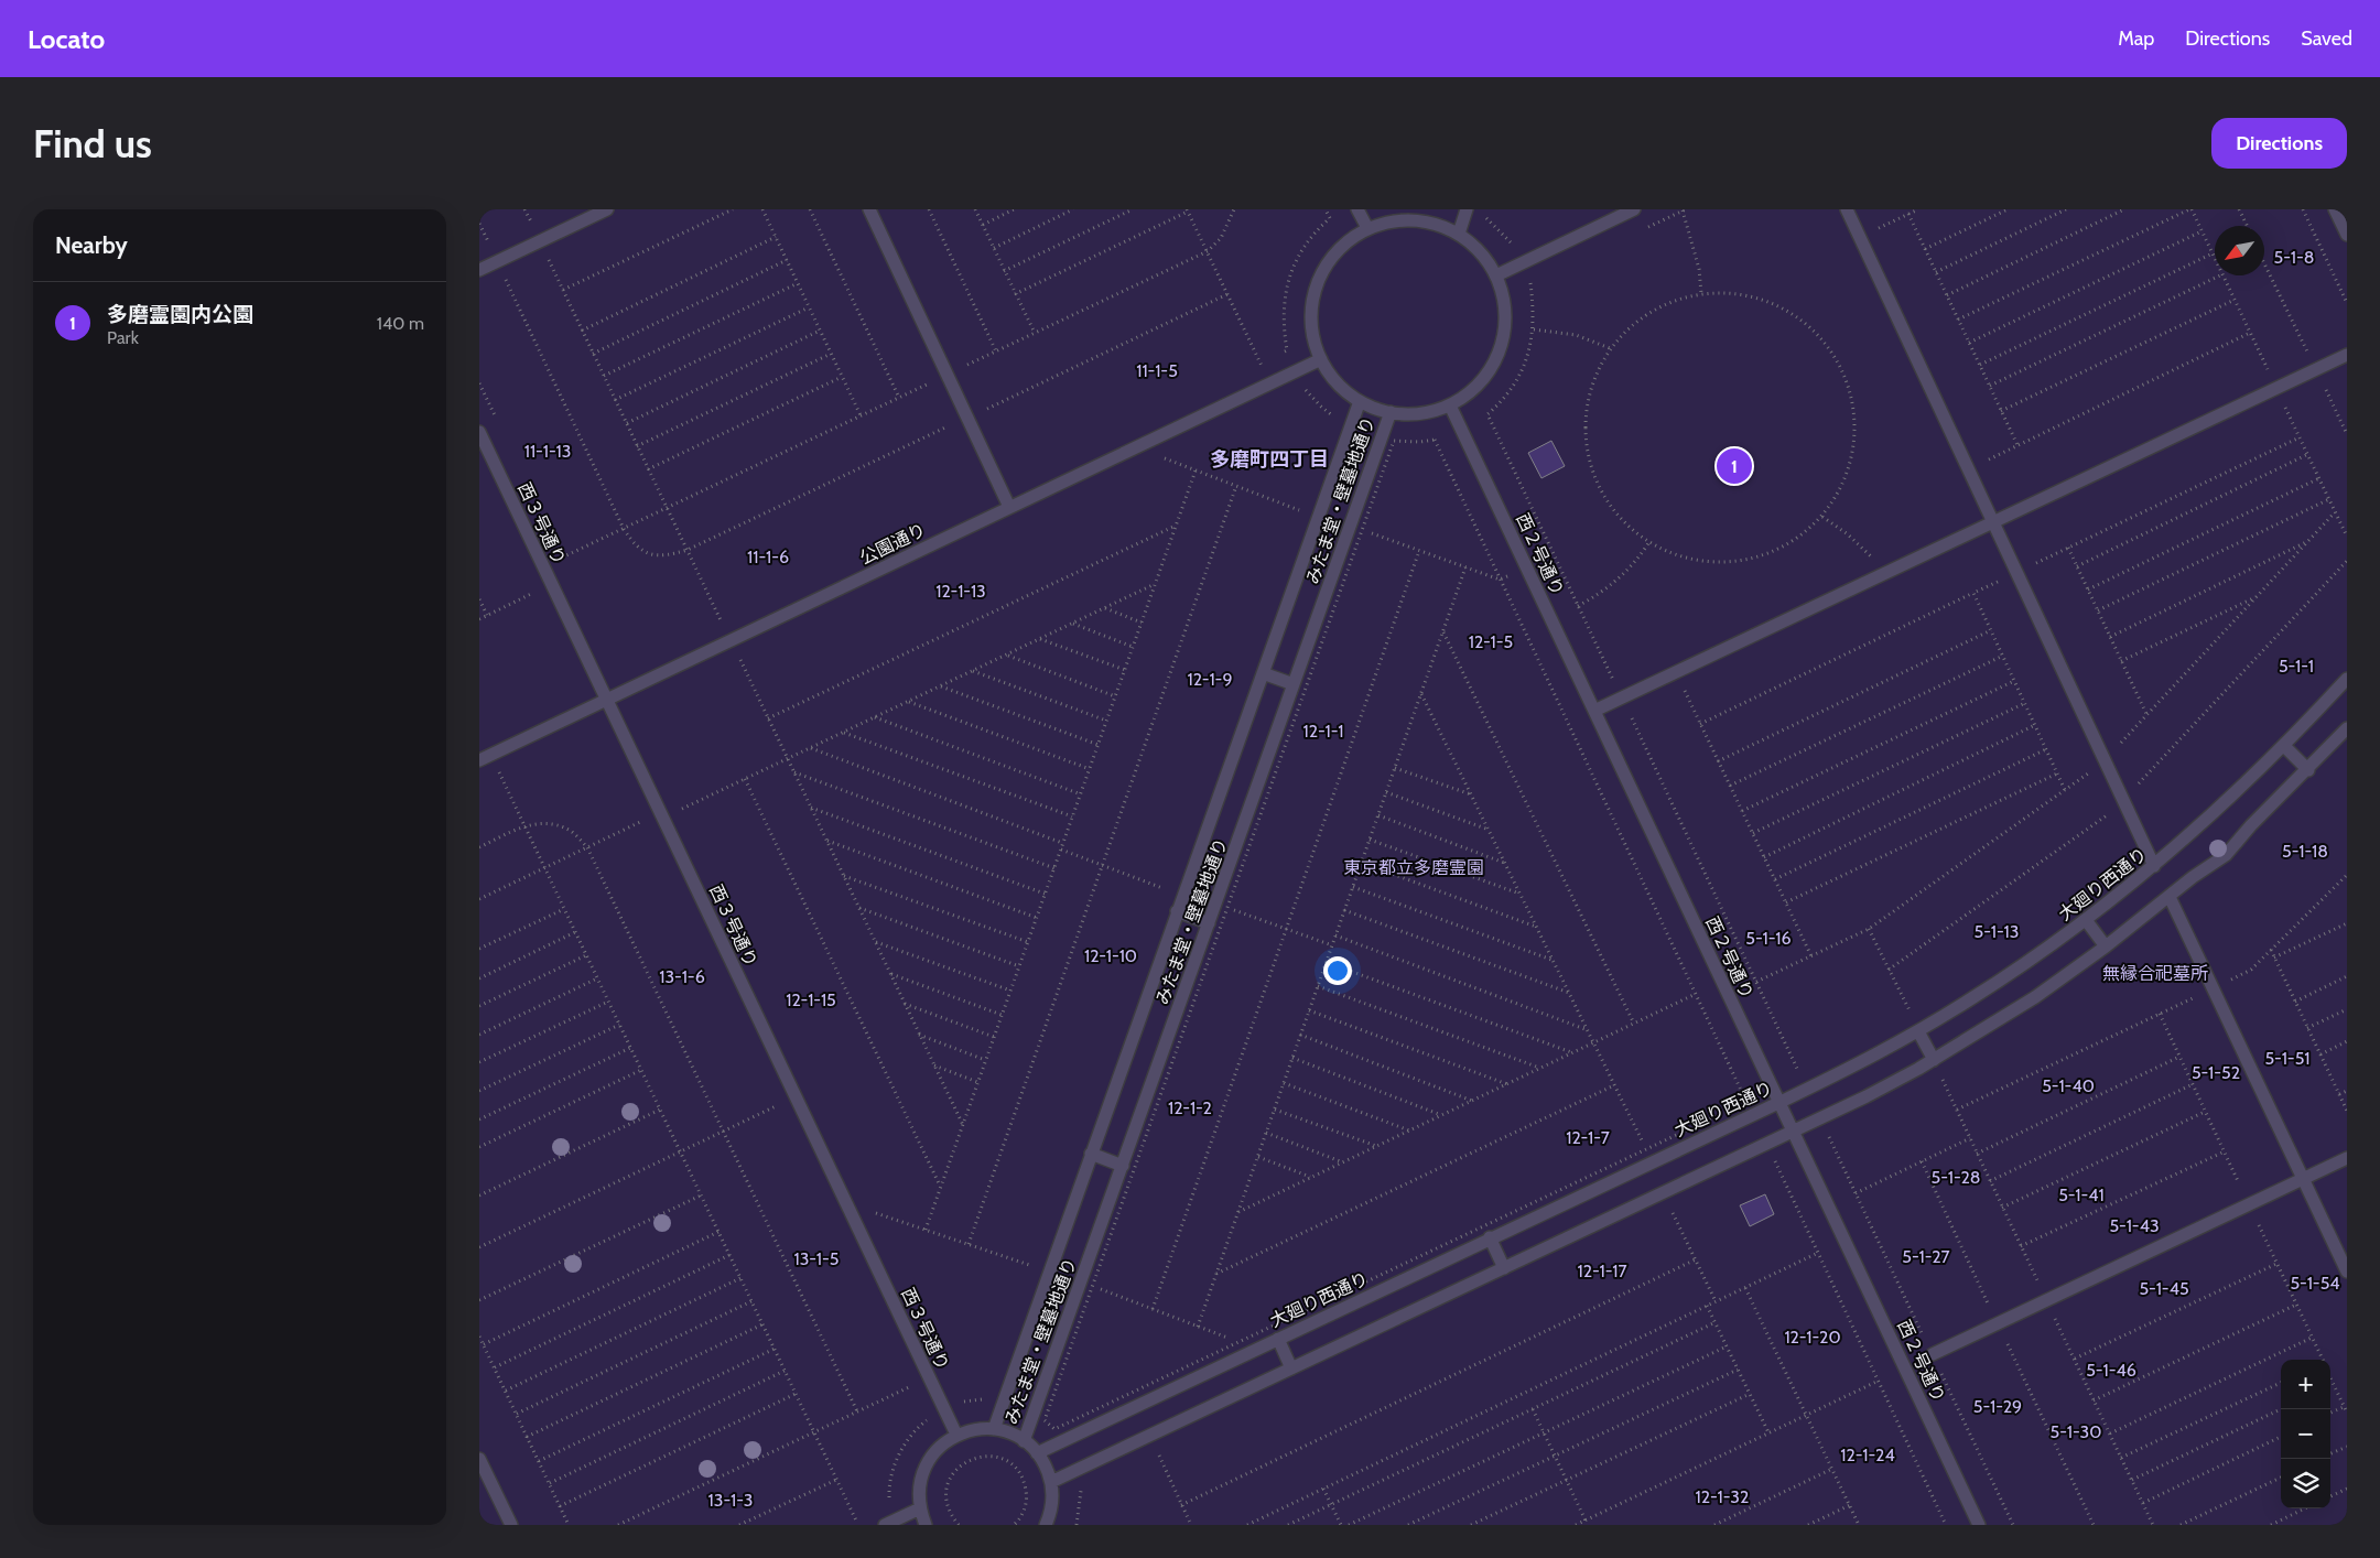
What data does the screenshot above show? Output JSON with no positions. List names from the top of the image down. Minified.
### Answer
{"streets":{"lane":["みたま堂・壁墓地通り","西３号通り","公園通り","西２号通り","大廻り西通り"]},"crossings":[["みたま堂・壁墓地通り","公園通り"],["みたま堂・壁墓地通り","西２号通り"],["西３号通り","公園通り"],["公園通り","西２号通り"],["西２号通り","大廻り西通り"]],"districts":["多磨町四丁目"],"parks":["5-1-8","11-1-5","11-1-13","11-1-6","12-1-13","12-1-5","5-1-1","12-1-9","12-1-1","5-1-18","東京都立多磨霊園","5-1-13","5-1-16","12-1-10","無縁合祀墓所","13-1-6","12-1-15","5-1-51","5-1-52","5-1-40","12-1-2","12-1-7","5-1-28","5-1-41","5-1-43","5-1-27","13-1-5","12-1-17","5-1-54","5-1-45","12-1-20","5-1-46","5-1-29","5-1-30","12-1-24","12-1-32","13-1-3"],"north":"bottom left","page":{"header":"Locato","nav":["Map","Directions","Saved"],"buttons":"Directions","title":"Find us","heading":"Nearby","list":[{"mark":"1","name":"多磨霊園内公園","note":"Park","value":"140 m"}],"pins":"1","map_buttons":["+","−"]}}
